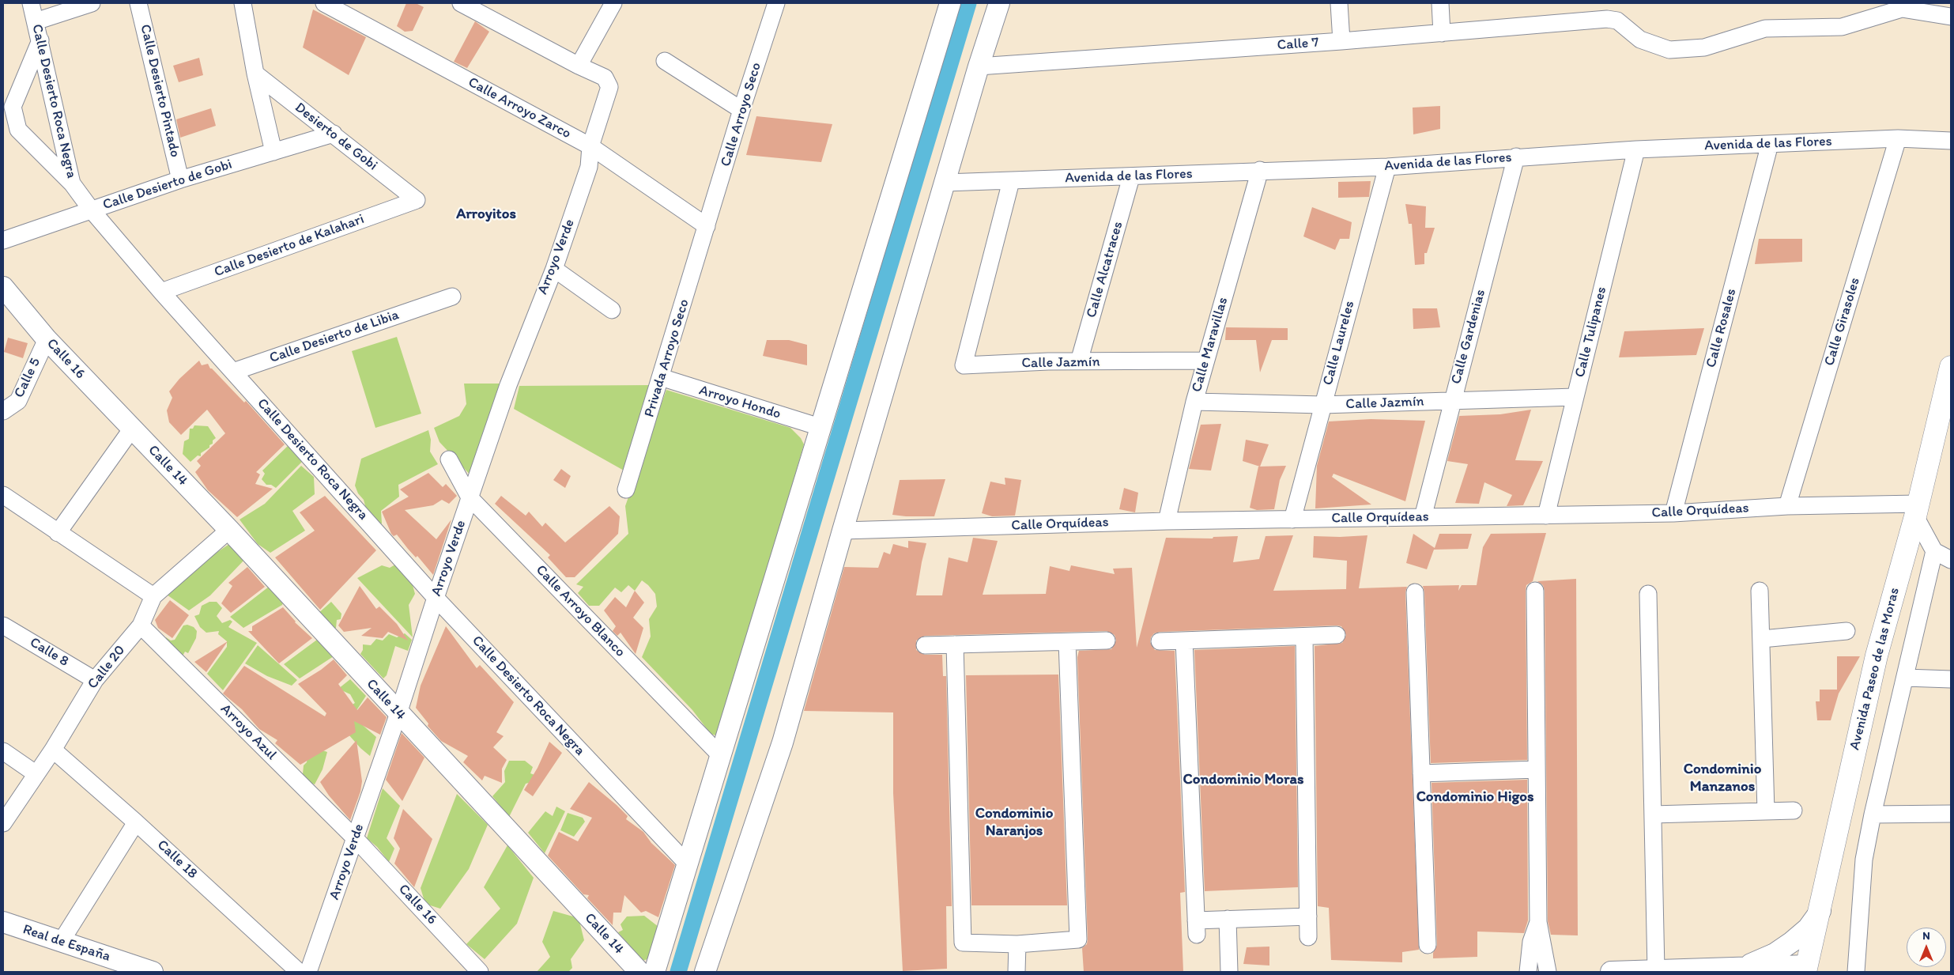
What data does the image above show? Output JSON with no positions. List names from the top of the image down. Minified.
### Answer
{"streets":{"main road":["Avenida Paseo de las Moras"],"street":["Calle 7","Calle Desierto Pintado","Calle Desierto Roca Negra","Calle Arroyo Zarco","Calle Arroyo Seco","Desierto de Gobi","Avenida de las Flores","Calle Desierto de Gobi","Calle Desierto de Kalahari","Arroyo Verde","Calle Alcatraces","Calle Girasoles","Calle Rosales","Calle Tulipanes","Calle Desierto de Libia","Calle Gardenias","Calle Laureles","Calle Maravillas","Privada Arroyo Seco","Calle 16","Calle Jazmín","Calle 5","Arroyo Hondo","Calle 14","Calle Orquídeas","Calle Arroyo Blanco","Calle 8","Calle 20","Arroyo Azul","Calle 18","Real de España"]},"crossings":[["Calle Desierto Pintado","Calle Desierto de Gobi"],["Calle Desierto Roca Negra","Calle Desierto de Gobi"],["Calle Desierto Roca Negra","Calle Desierto de Kalahari"],["Calle Desierto Roca Negra","Arroyo Verde"],["Calle Desierto Roca Negra","Calle Desierto de Libia"],["Calle Arroyo Zarco","Calle Arroyo Seco"],["Calle Arroyo Zarco","Arroyo Verde"],["Calle Arroyo Zarco","Privada Arroyo Seco"],["Calle Arroyo Seco","Privada Arroyo Seco"],["Desierto de Gobi","Calle Desierto de Gobi"],["Desierto de Gobi","Calle Desierto de Kalahari"],["Avenida de las Flores","Calle Alcatraces"],["Avenida de las Flores","Calle Girasoles"],["Avenida de las Flores","Calle Rosales"],["Avenida de las Flores","Calle Tulipanes"],["Avenida de las Flores","Calle Gardenias"],["Avenida de las Flores","Calle Laureles"],["Avenida de las Flores","Calle Maravillas"],["Avenida de las Flores","Calle Jazmín"],["Arroyo Verde","Calle 16"],["Arroyo Verde","Calle 14"],["Arroyo Verde","Calle Arroyo Blanco"],["Arroyo Verde","Arroyo Azul"],["Calle Alcatraces","Calle Jazmín"],["Calle Girasoles","Calle Orquídeas"],["Calle Rosales","Calle Orquídeas"],["Calle Tulipanes","Calle Jazmín"],["Calle Tulipanes","Calle Orquídeas"],["Calle Gardenias","Calle Jazmín"],["Calle Gardenias","Calle Orquídeas"],["Calle Laureles","Calle Jazmín"],["Calle Laureles","Calle Orquídeas"],["Calle Maravillas","Calle Jazmín"],["Calle Maravillas","Calle Orquídeas"],["Privada Arroyo Seco","Arroyo Hondo"],["Calle 16","Calle 5"],["Calle 16","Calle 14"],["Calle 16","Arroyo Azul"],["Calle 14","Calle 20"],["Calle Orquídeas","Avenida Paseo de las Moras"],["Calle 8","Calle 20"],["Calle 20","Arroyo Azul"],["Calle 20","Calle 18"]],"districts":["Arroyitos","Condominio Manzanos","Condominio Moras","Condominio Higos","Condominio Naranjos"],"north":"top"}
